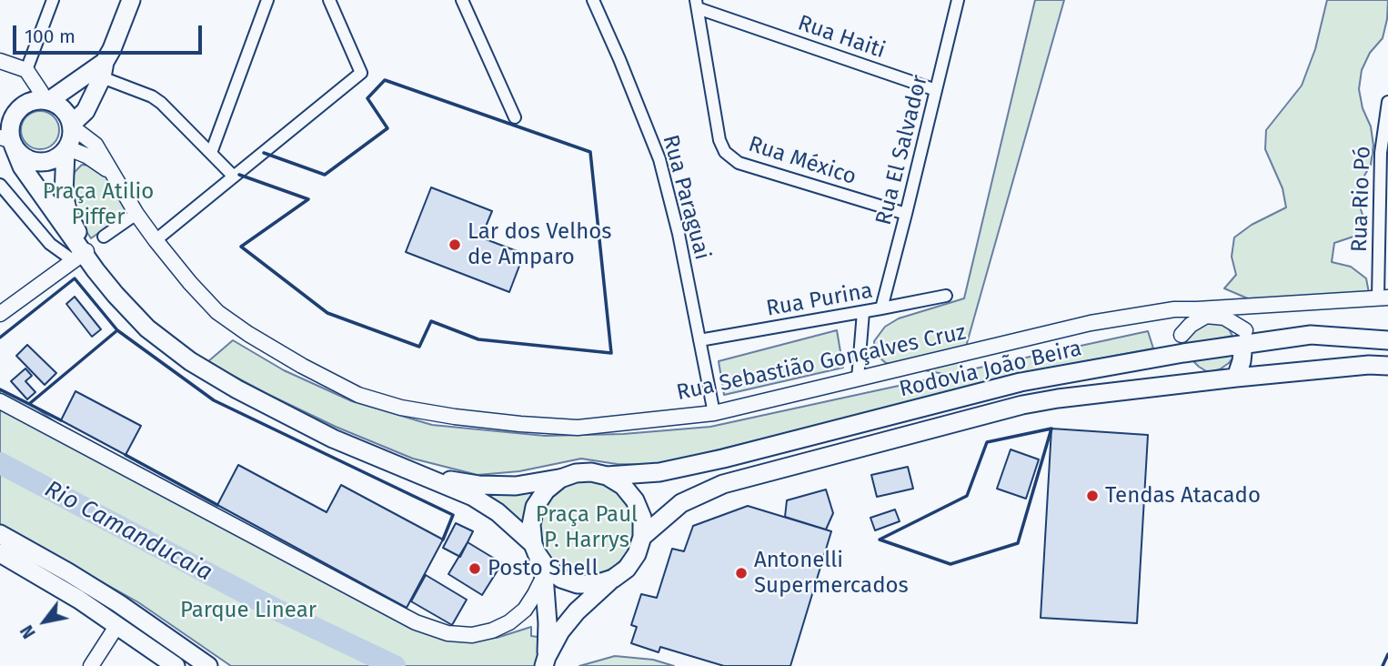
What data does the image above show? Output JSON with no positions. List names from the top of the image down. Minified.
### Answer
{"streets":{"main road":["Rodovia João Beira"],"street":["Rua Haiti","Rua El Salvador","Rua México","Rua Paraguai","Rua Rio Pó","Rua Purina","Rua Sebastião Gonçalves Cruz"]},"crossings":[["Rua Haiti","Rua El Salvador"],["Rua Haiti","Rua México"],["Rua El Salvador","Rua México"],["Rua El Salvador","Rua Purina"],["Rua Paraguai","Rua Purina"],["Rua Paraguai","Rua Sebastião Gonçalves Cruz"],["Rua Rio Pó","Rua Sebastião Gonçalves Cruz"]],"water":["Rio Camanducaia"],"parks":["Praça Atilio Piffer","Praça Paul P. Harrys","Parque Linear"],"places":["Lar dos Velhos de Amparo","Tendas Atacado","Posto Shell","Antonelli Supermercados"],"scale_bar":"100 m","north":"bottom left"}
